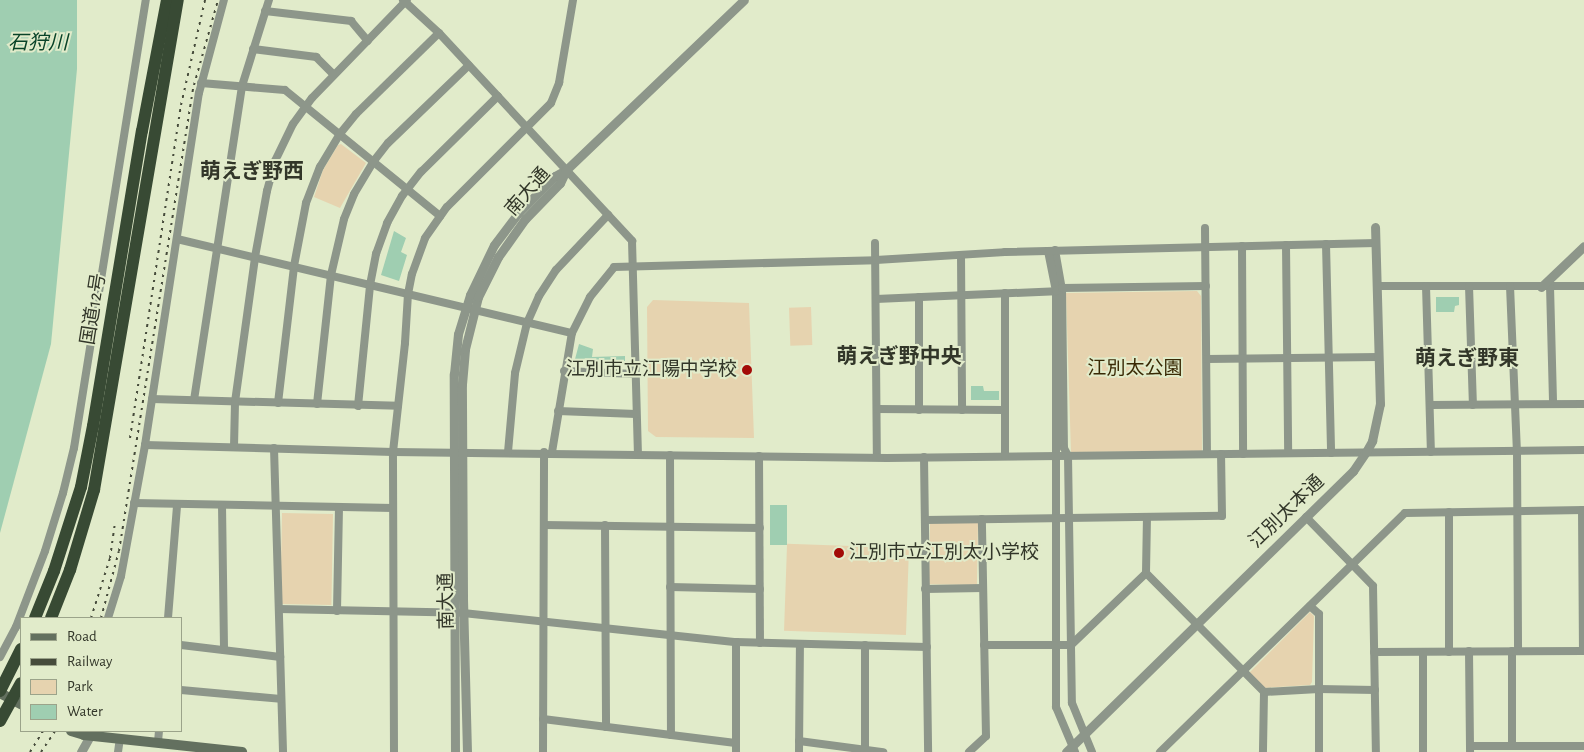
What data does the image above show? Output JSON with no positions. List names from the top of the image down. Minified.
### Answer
{"streets":{"highway":["国道12号"],"street":["南大通","江別太本通"]},"districts":["萌えぎ野西","萌えぎ野中央","萌えぎ野東"],"water":["石狩川"],"parks":["江別太公園"],"places":["江別市立江陽中学校","江別市立江別太小学校"],"legend":["Road","Railway","Park","Water"]}
